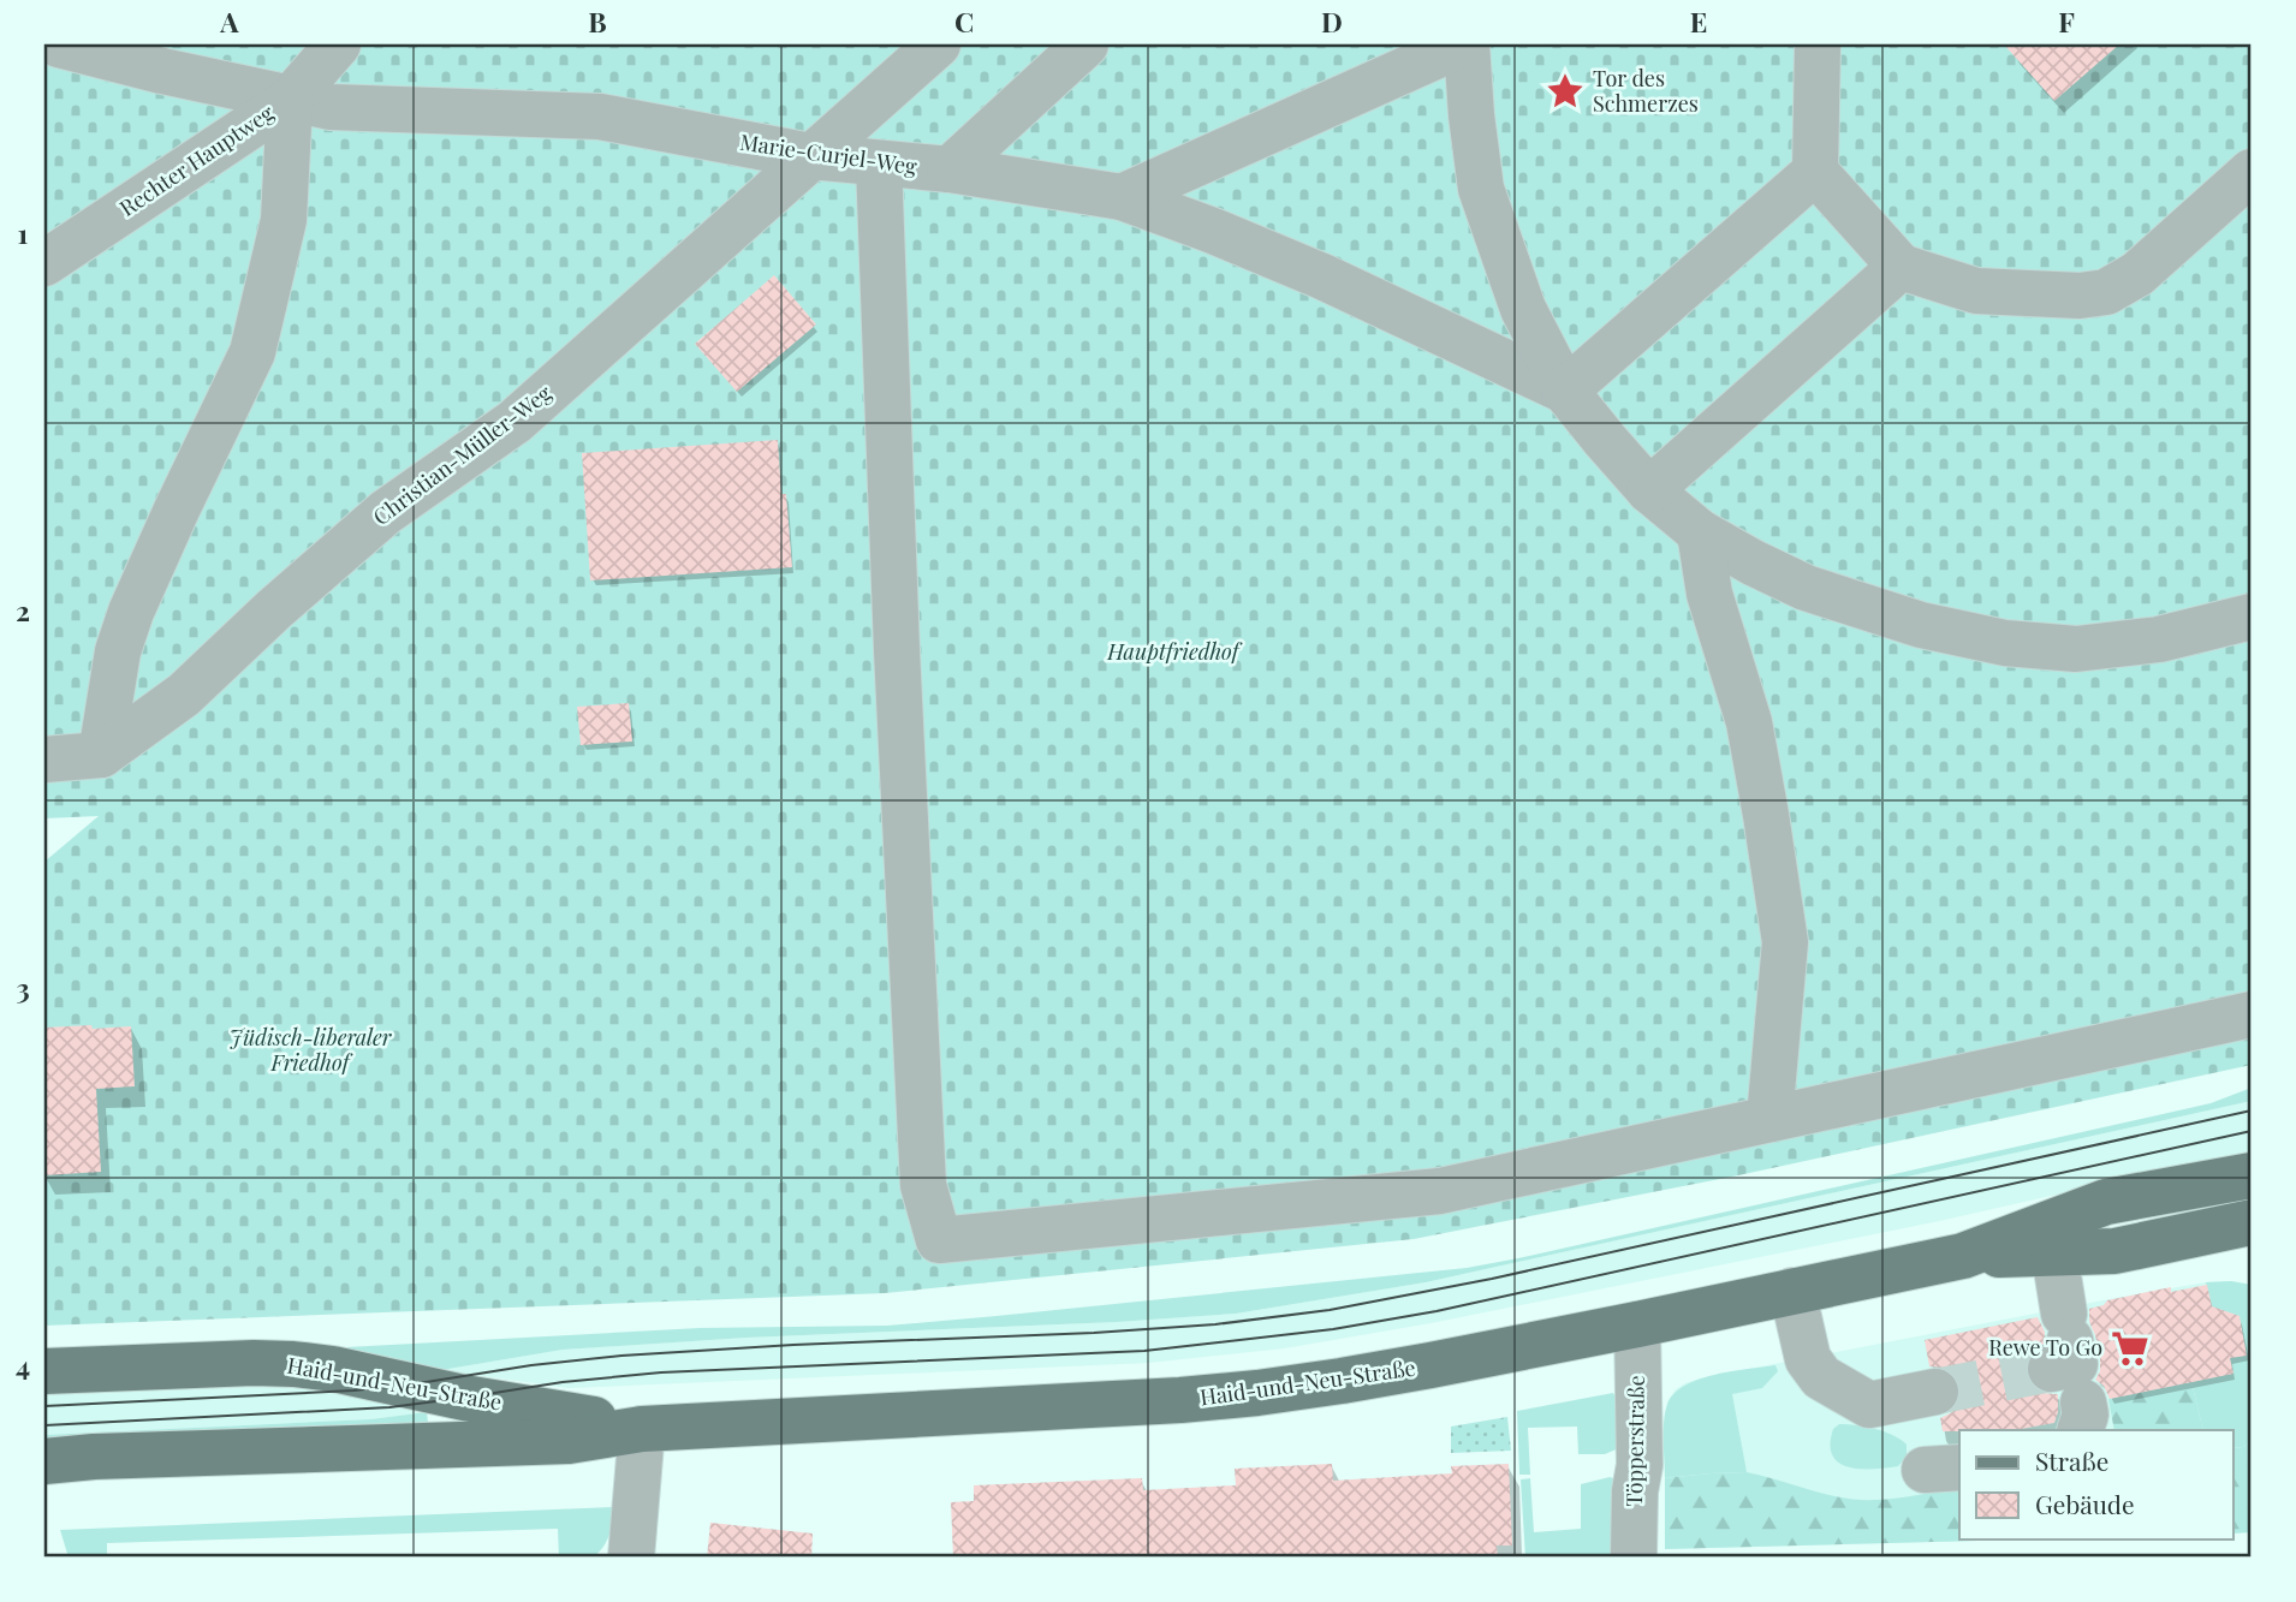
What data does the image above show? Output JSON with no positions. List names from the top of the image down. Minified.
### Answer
{"streets":{"main road":["Haid-und-Neu-Straße"],"street":["Marie-Curjel-Weg","Rechter Hauptweg","Christian-Müller-Weg","Töpperstraße"]},"crossings":[["Marie-Curjel-Weg","Rechter Hauptweg"],["Marie-Curjel-Weg","Christian-Müller-Weg"],["Haid-und-Neu-Straße","Töpperstraße"]],"parks":["Hauptfriedhof","Jüdisch-liberaler Friedhof"],"places":{"place":["Tor des Schmerzes"],"supermarket":["Rewe To Go"]},"legend":["Straße","Gebäude"],"grid":{"columns":["A","B","C","D","E","F"],"rows":["1","2","3","4"]}}
